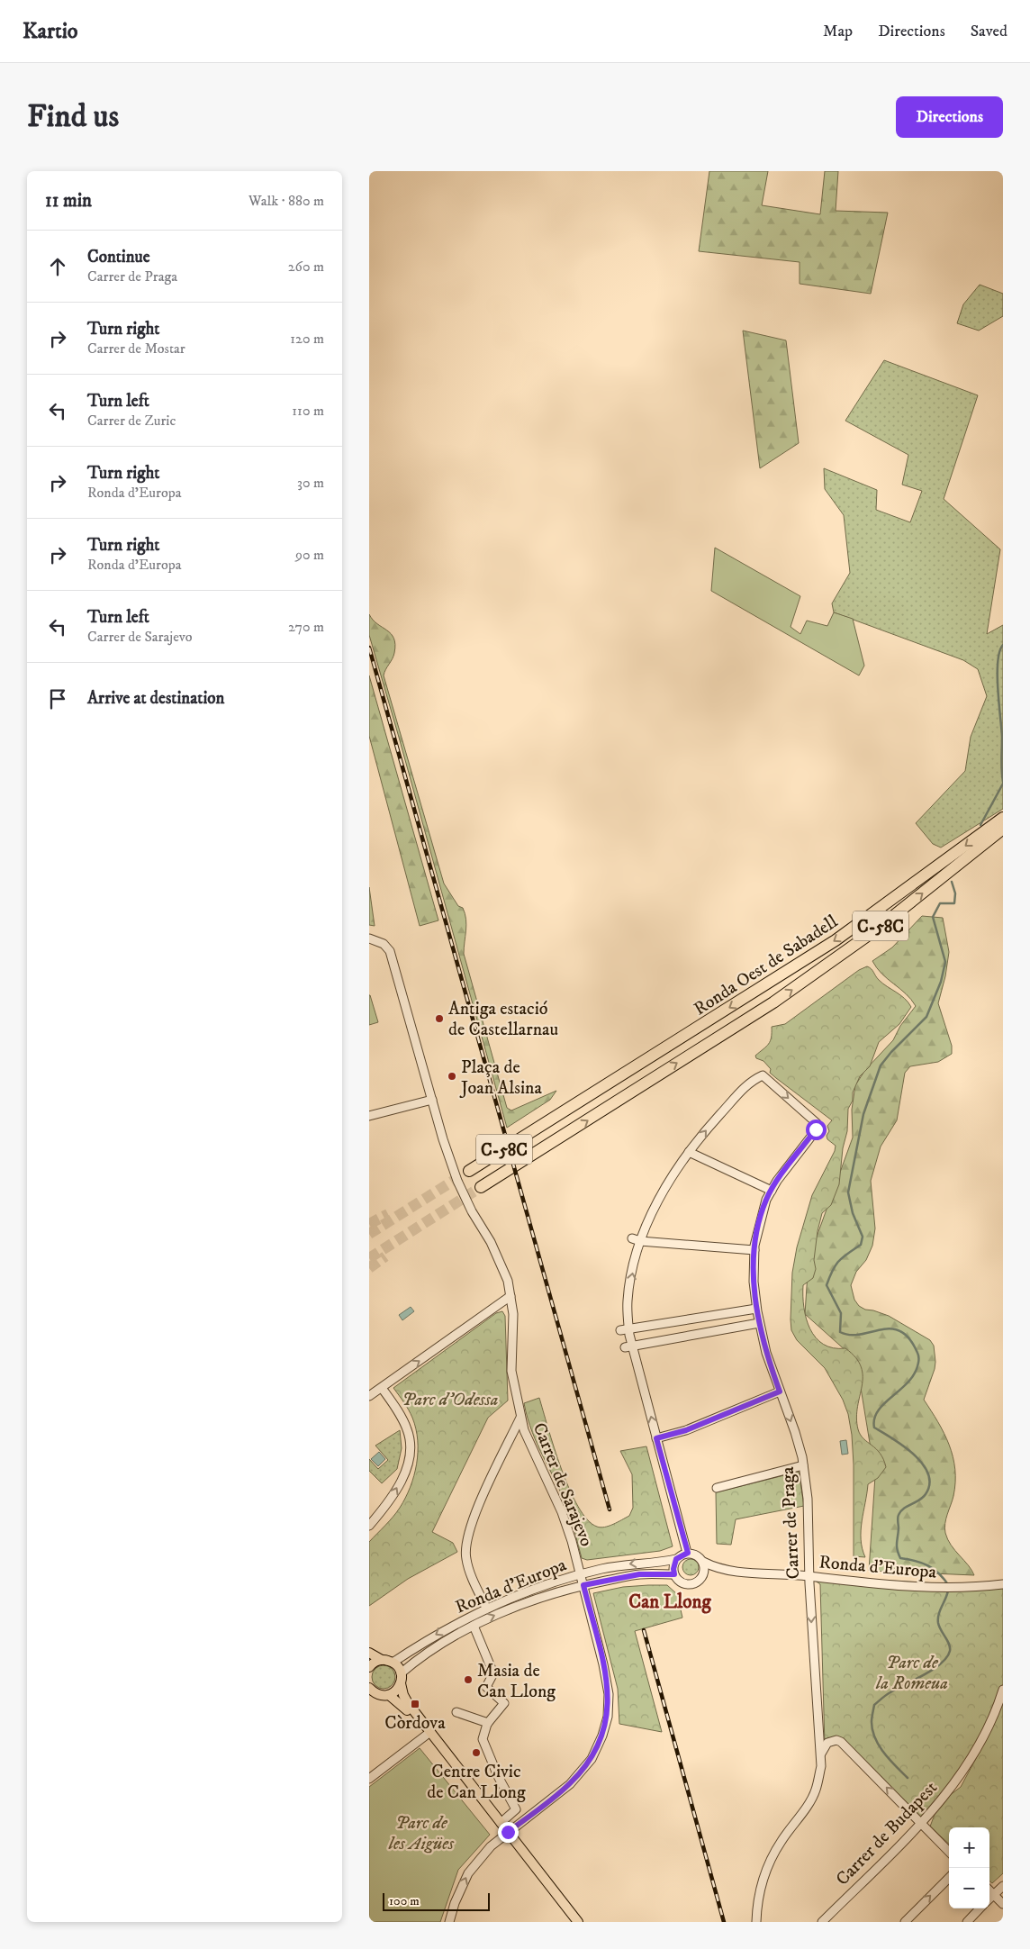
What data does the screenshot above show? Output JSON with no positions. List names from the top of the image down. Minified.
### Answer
{"streets":{"highway":["C-58C","Ronda Oest de Sabadell"],"street":["Carrer de Sarajevo","Carrer de Praga","Ronda d'Europa","Carrer de Budapest"]},"crossings":[["Carrer de Sarajevo","Ronda d'Europa"],["Carrer de Praga","Ronda d'Europa"]],"districts":["Can Llong"],"parks":["Parc d'Odessa","Parc de la Romeua","Parc de les Aigües"],"places":{"other":["Antiga estació de Castellarnau","Plaça de Joan Alsina","Masia de Can Llong","Centre Civic de Can Llong"],"transit":["Còrdova"]},"scale_bar":"100 m","page":{"header":"Kartio","nav":["Map","Directions","Saved"],"buttons":"Directions","title":"Find us","heading":["11 min","Walk · 880 m"],"list":[["Continue","Carrer de Praga","260 m"],["Turn right","Carrer de Mostar","120 m"],["Turn left","Carrer de Zuric","110 m"],["Turn right","Ronda d'Europa","30 m"],["Turn right","Ronda d'Europa","90 m"],["Turn left","Carrer de Sarajevo","270 m"],"Arrive at destination"],"map_buttons":["+","−"],"scale":"100 m"}}
